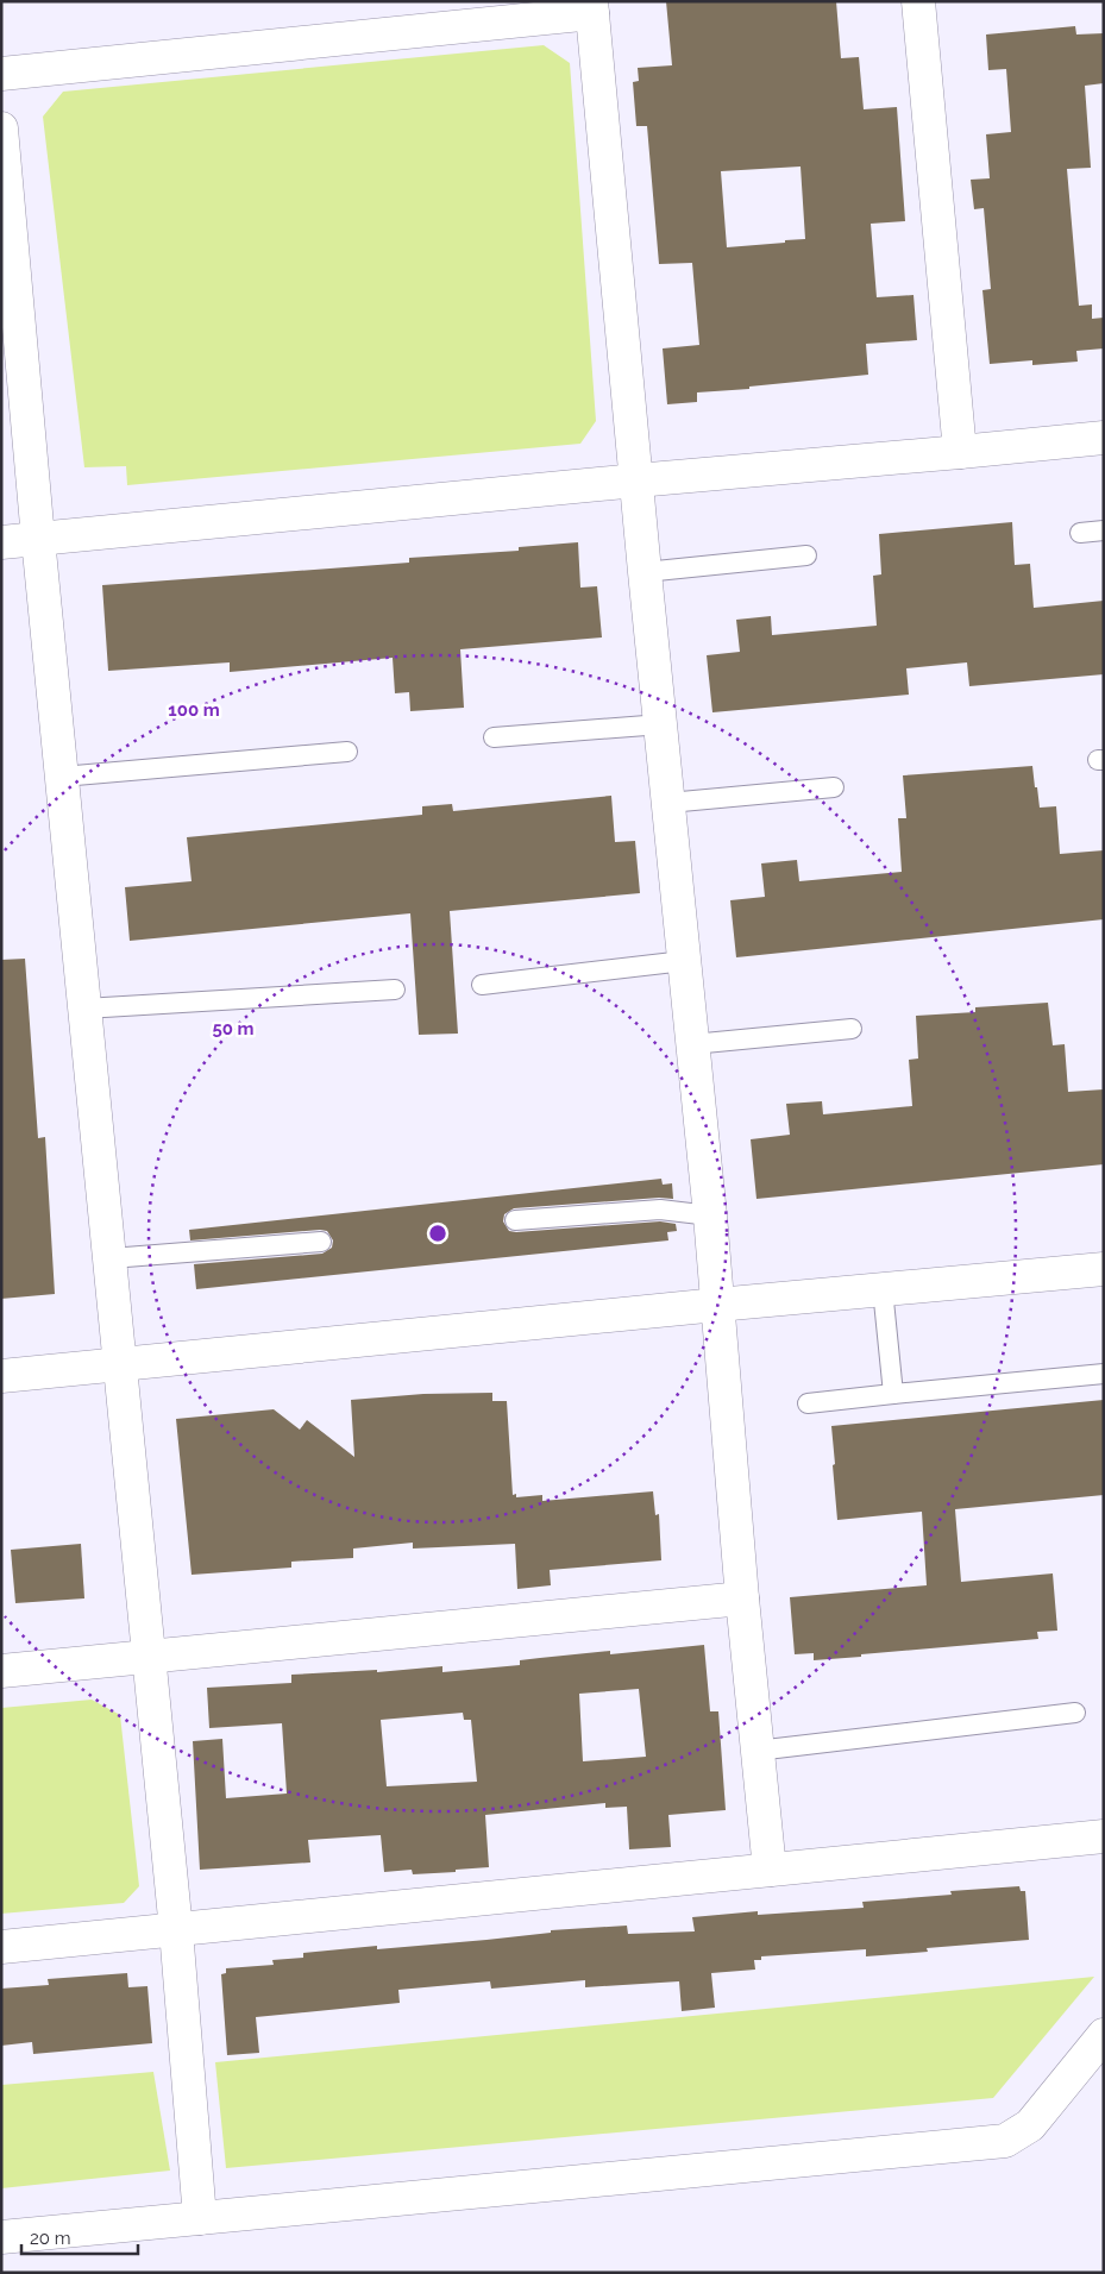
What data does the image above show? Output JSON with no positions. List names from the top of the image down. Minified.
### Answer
{"scale_bar":"20 m","rings":["100 m","50 m"]}
